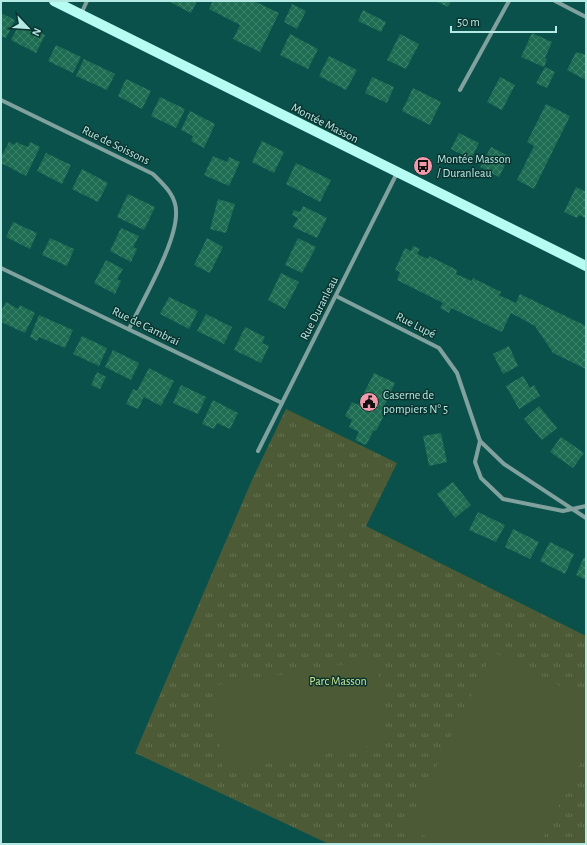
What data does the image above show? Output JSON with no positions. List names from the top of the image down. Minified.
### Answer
{"streets":{"main road":["Montée Masson"],"street":["Rue de Soissons","Rue Duranleau","Rue Lupé","Rue de Cambrai"]},"crossings":[["Montée Masson","Rue Duranleau"],["Rue de Soissons","Rue de Cambrai"],["Rue Duranleau","Rue Lupé"],["Rue Duranleau","Rue de Cambrai"]],"parks":["Parc Masson"],"places":{"bus stop":["Montée Masson / Duranleau"],"public building":["Caserne de pompiers N° 5"]},"scale_bar":"50 m","north":"bottom right"}
